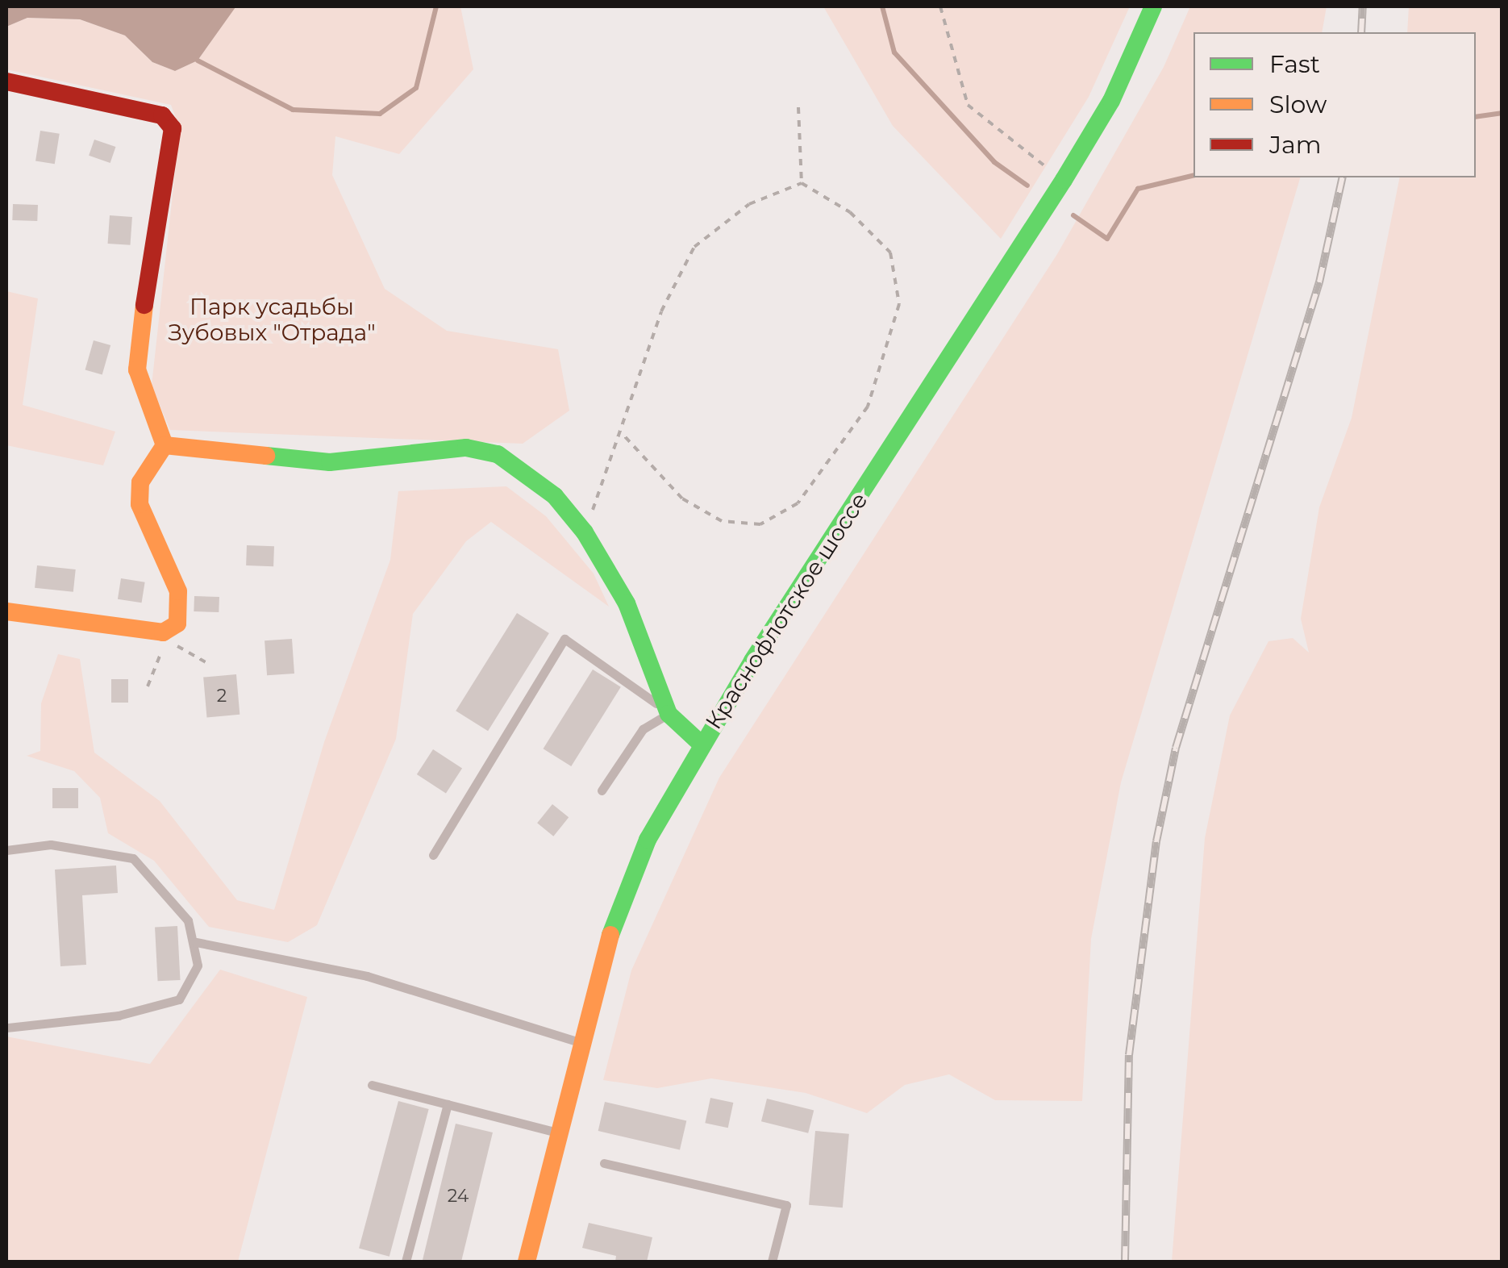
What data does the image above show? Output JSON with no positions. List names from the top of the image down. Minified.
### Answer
{"streets":{"street":["Краснофлотское шоссе"]},"parks":["Парк усадьбы Зубовых \"Отрада\""],"house_numbers":["2","24"],"legend":["Fast","Slow","Jam"]}
